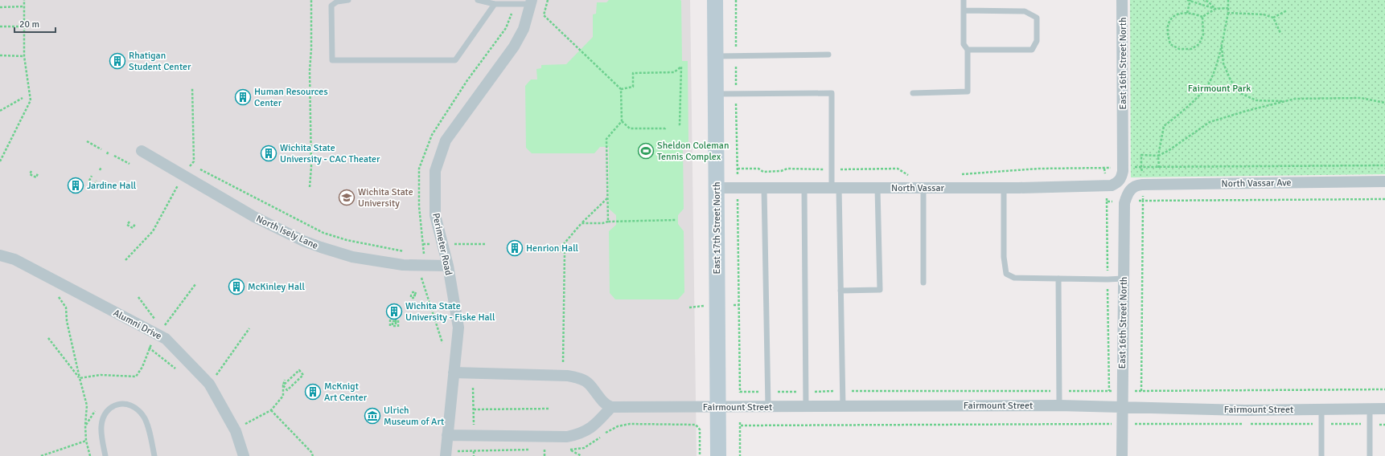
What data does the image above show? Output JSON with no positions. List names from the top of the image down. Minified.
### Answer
{"streets":{"street":["East 16th Street North","North Vassar Ave","North Vassar","East 17th Street North","North Isely Lane","Perimeter Road","Alumni Drive","Fairmount Street"]},"crossings":[["East 16th Street North","North Vassar Ave"],["East 16th Street North","North Vassar"],["East 16th Street North","Fairmount Street"],["North Vassar","East 17th Street North"],["East 17th Street North","Fairmount Street"],["North Isely Lane","Perimeter Road"]],"parks":["Fairmount Park"],"places":{"building":["Rhatigan Student Center","Human Resources Center","Wichita State University - CAC Theater","Jardine Hall","Henrion Hall","McKinley Hall","Wichita State University - Fiske Hall","McKnigt Art Center"],"sports":["Sheldon Coleman Tennis Complex"],"school or university":["Wichita State University"],"museum":["Ulrich Museum of Art"]},"scale_bar":"20 m"}
